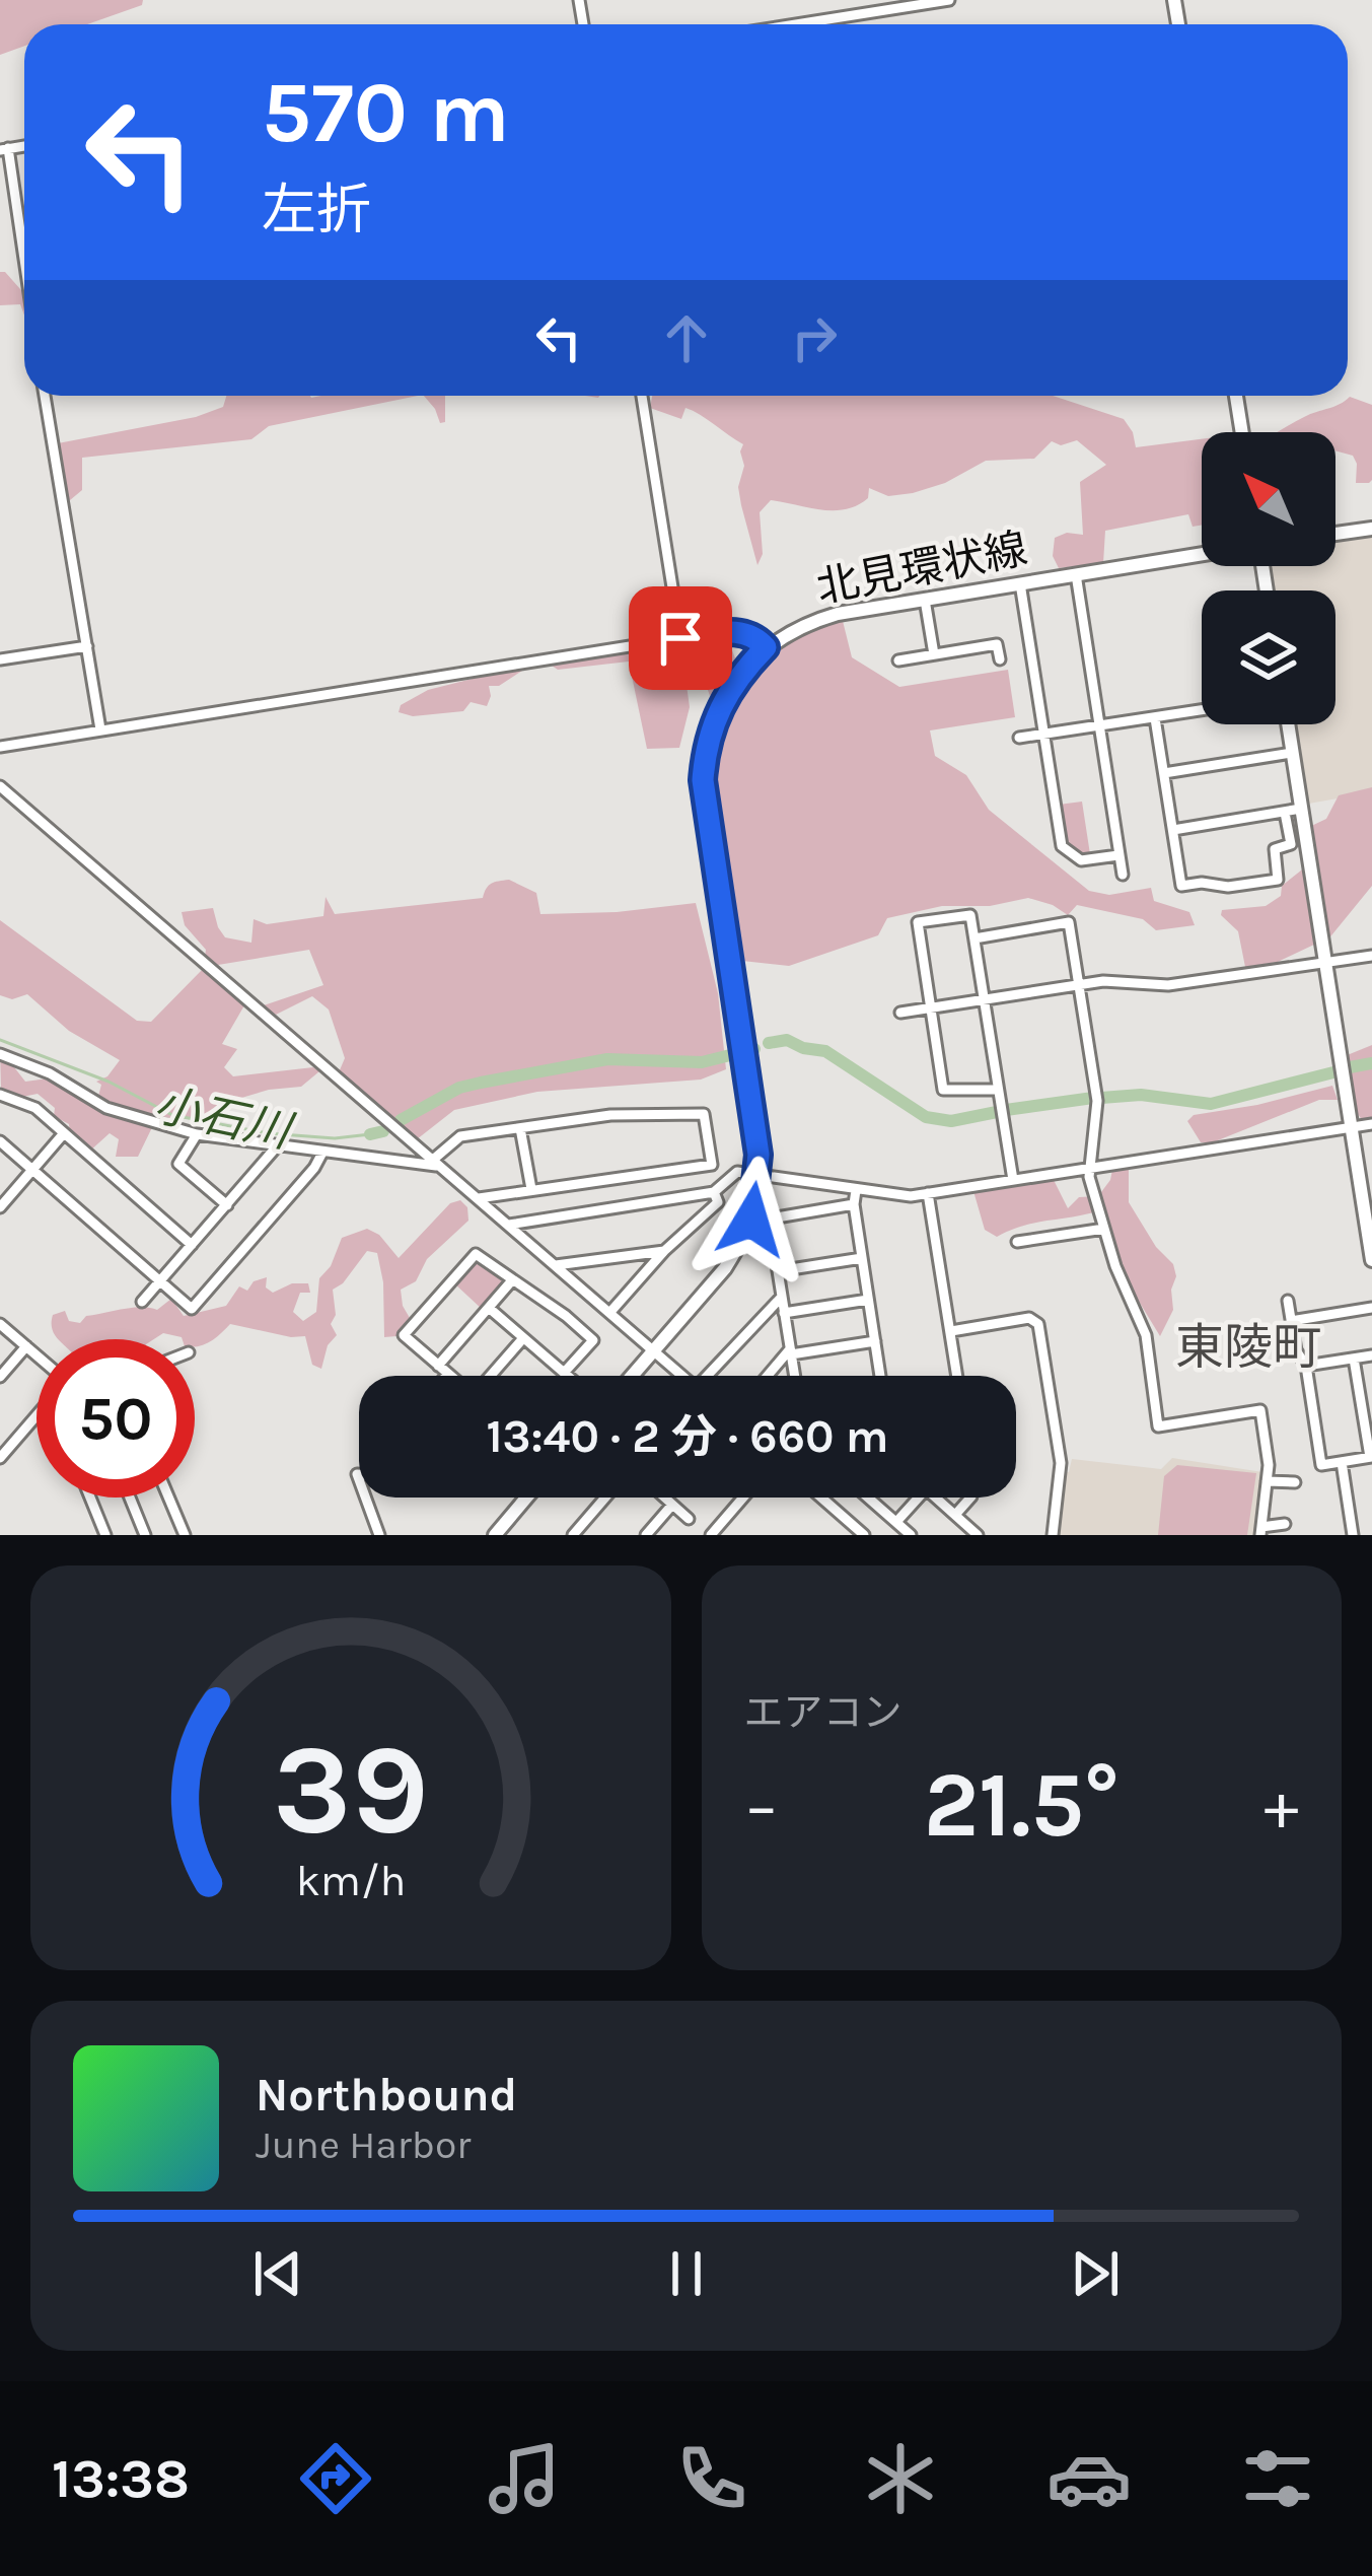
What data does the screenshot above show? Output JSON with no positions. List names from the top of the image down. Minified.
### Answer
{"streets":{"main road":["北見環状線"]},"districts":["東陵町"],"water":["小石川"],"north":"top left","page":{"turn":["570 m","左折"],"limit":"50","trip":"13:40 · 2 分 · 660 m","tile":"エアコン","heat":["−","21.5°","+"],"song":["Northbound","June Harbor"],"tabs":"13:38","gauge":["39","km/h"]}}
